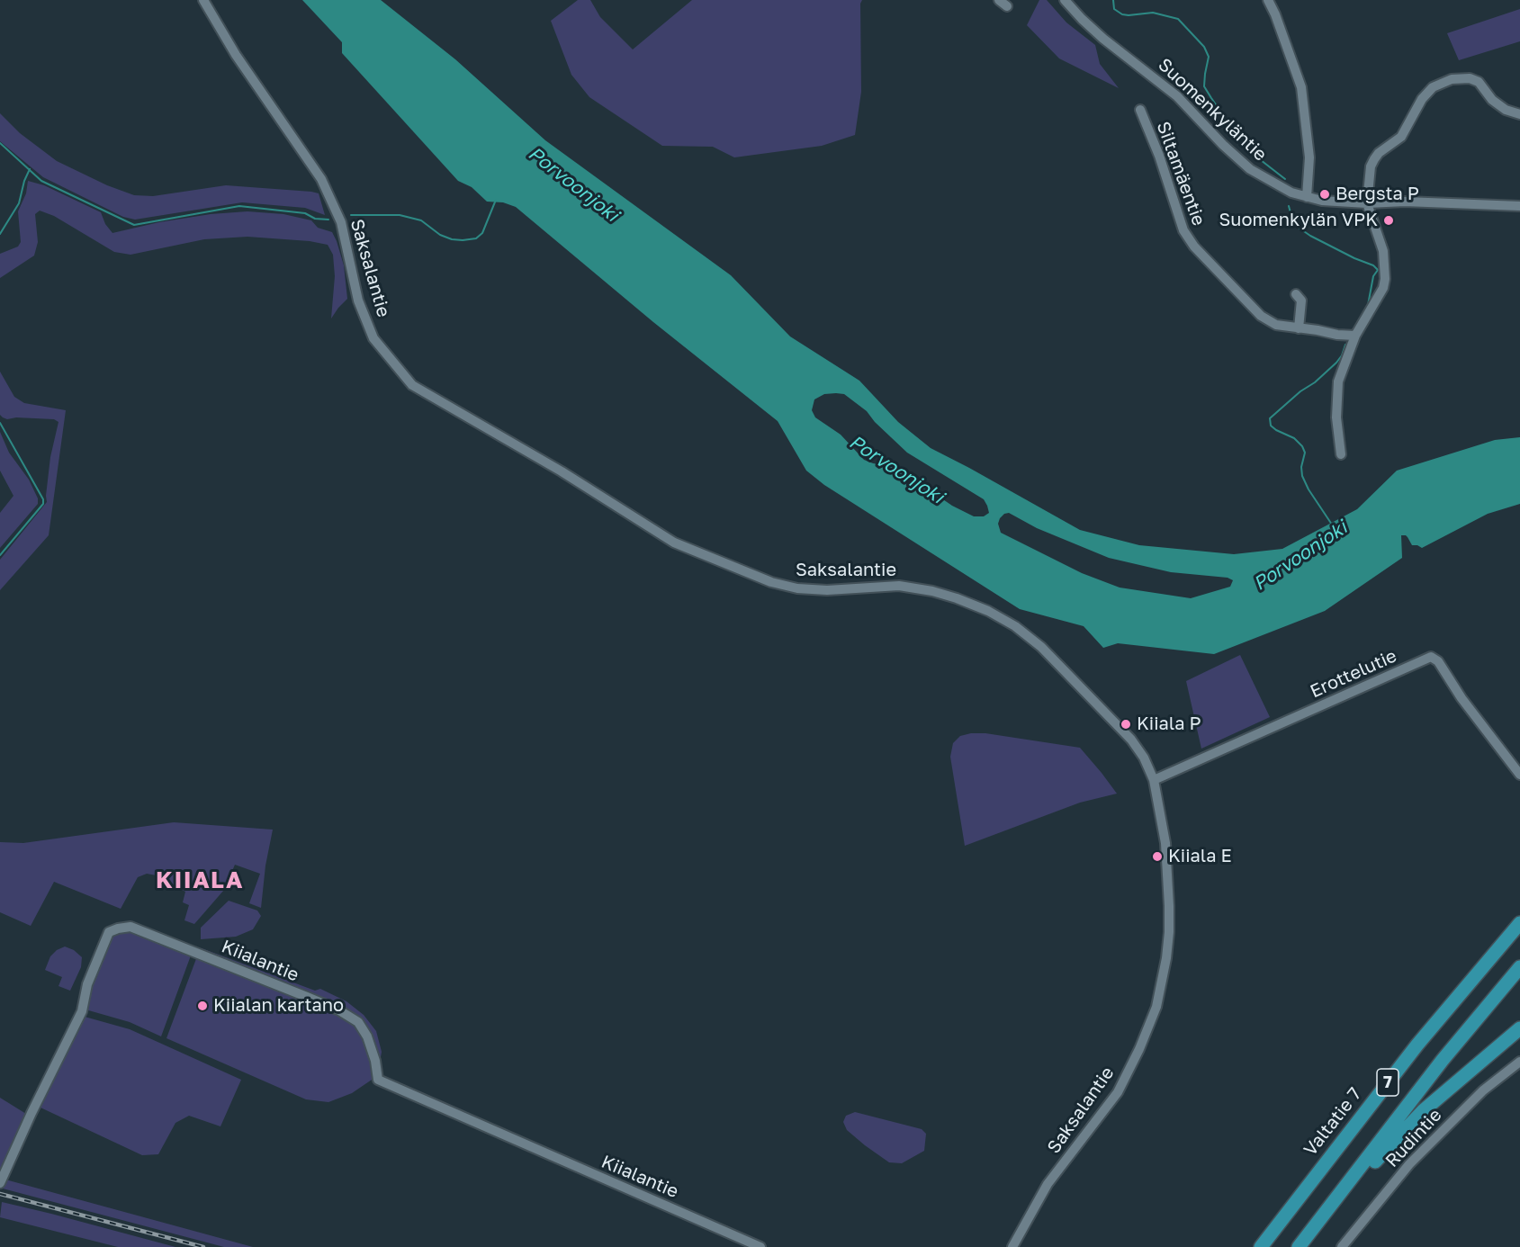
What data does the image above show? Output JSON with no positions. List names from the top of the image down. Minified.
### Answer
{"streets":{"highway":["7","Valtatie 7"],"street":["Suomenkyläntie","Siltamäentie","Saksalantie","Erottelutie","Kiialantie","Rudintie"]},"crossings":[["Saksalantie","Erottelutie"]],"districts":["KIIALA"],"water":["Porvoonjoki"],"places":["Bergsta P","Suomenkylän VPK","Kiiala P","Kiiala E","Kiialan kartano"]}
